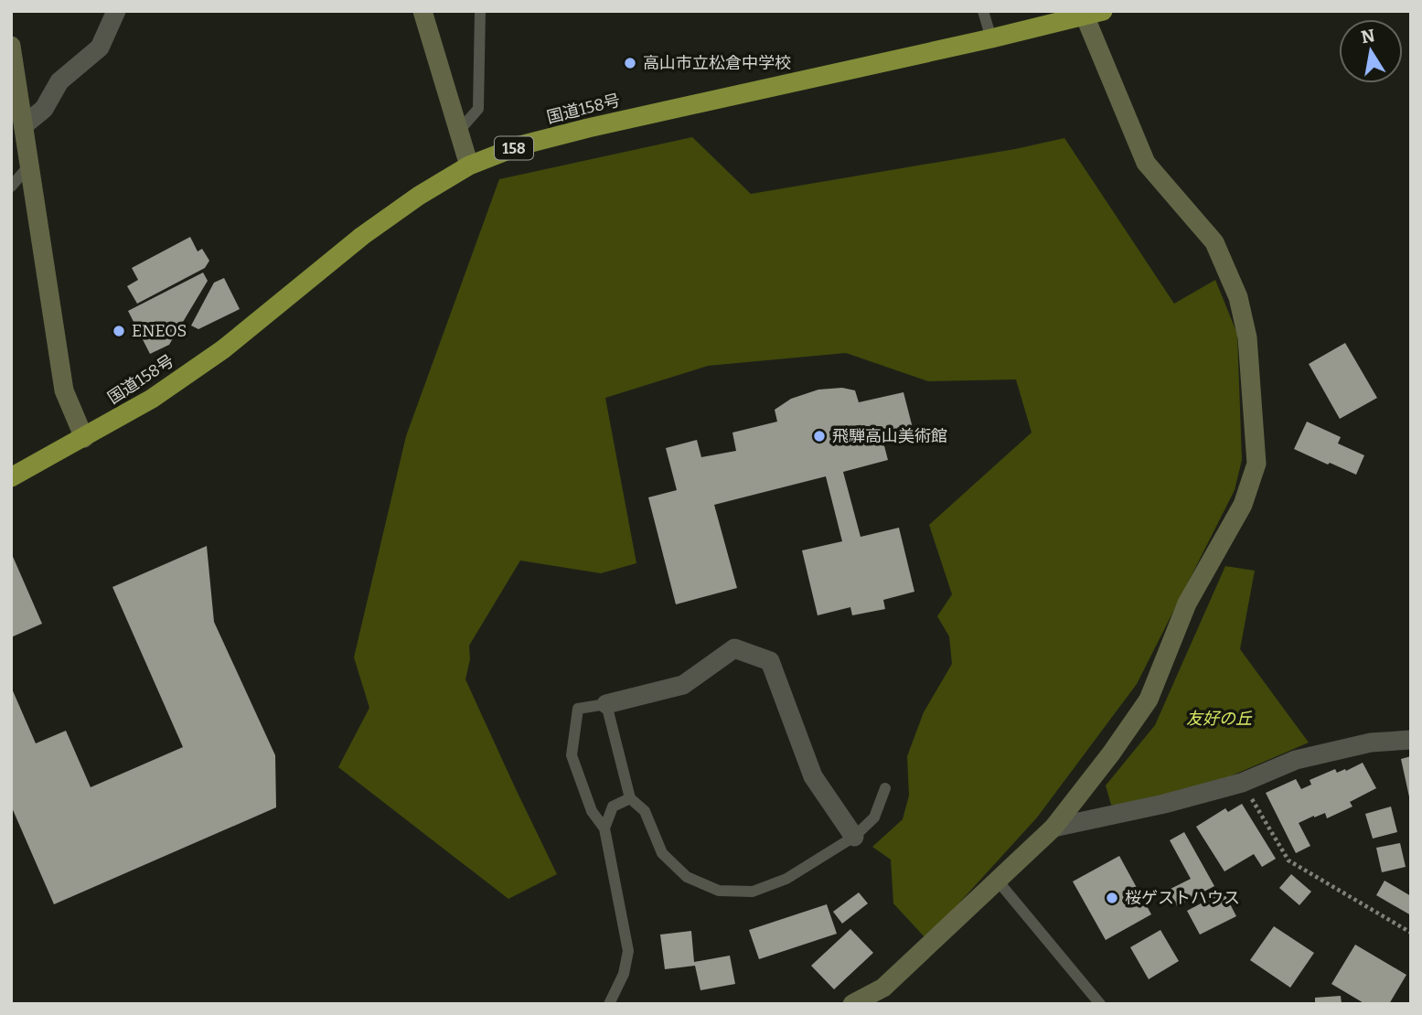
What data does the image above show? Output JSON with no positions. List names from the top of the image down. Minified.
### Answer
{"streets":{"highway":["国道158号","158"]},"parks":["友好の丘"],"places":["高山市立松倉中学校","ENEOS","飛騨高山美術館","桜ゲストハウス"],"north":"top"}
